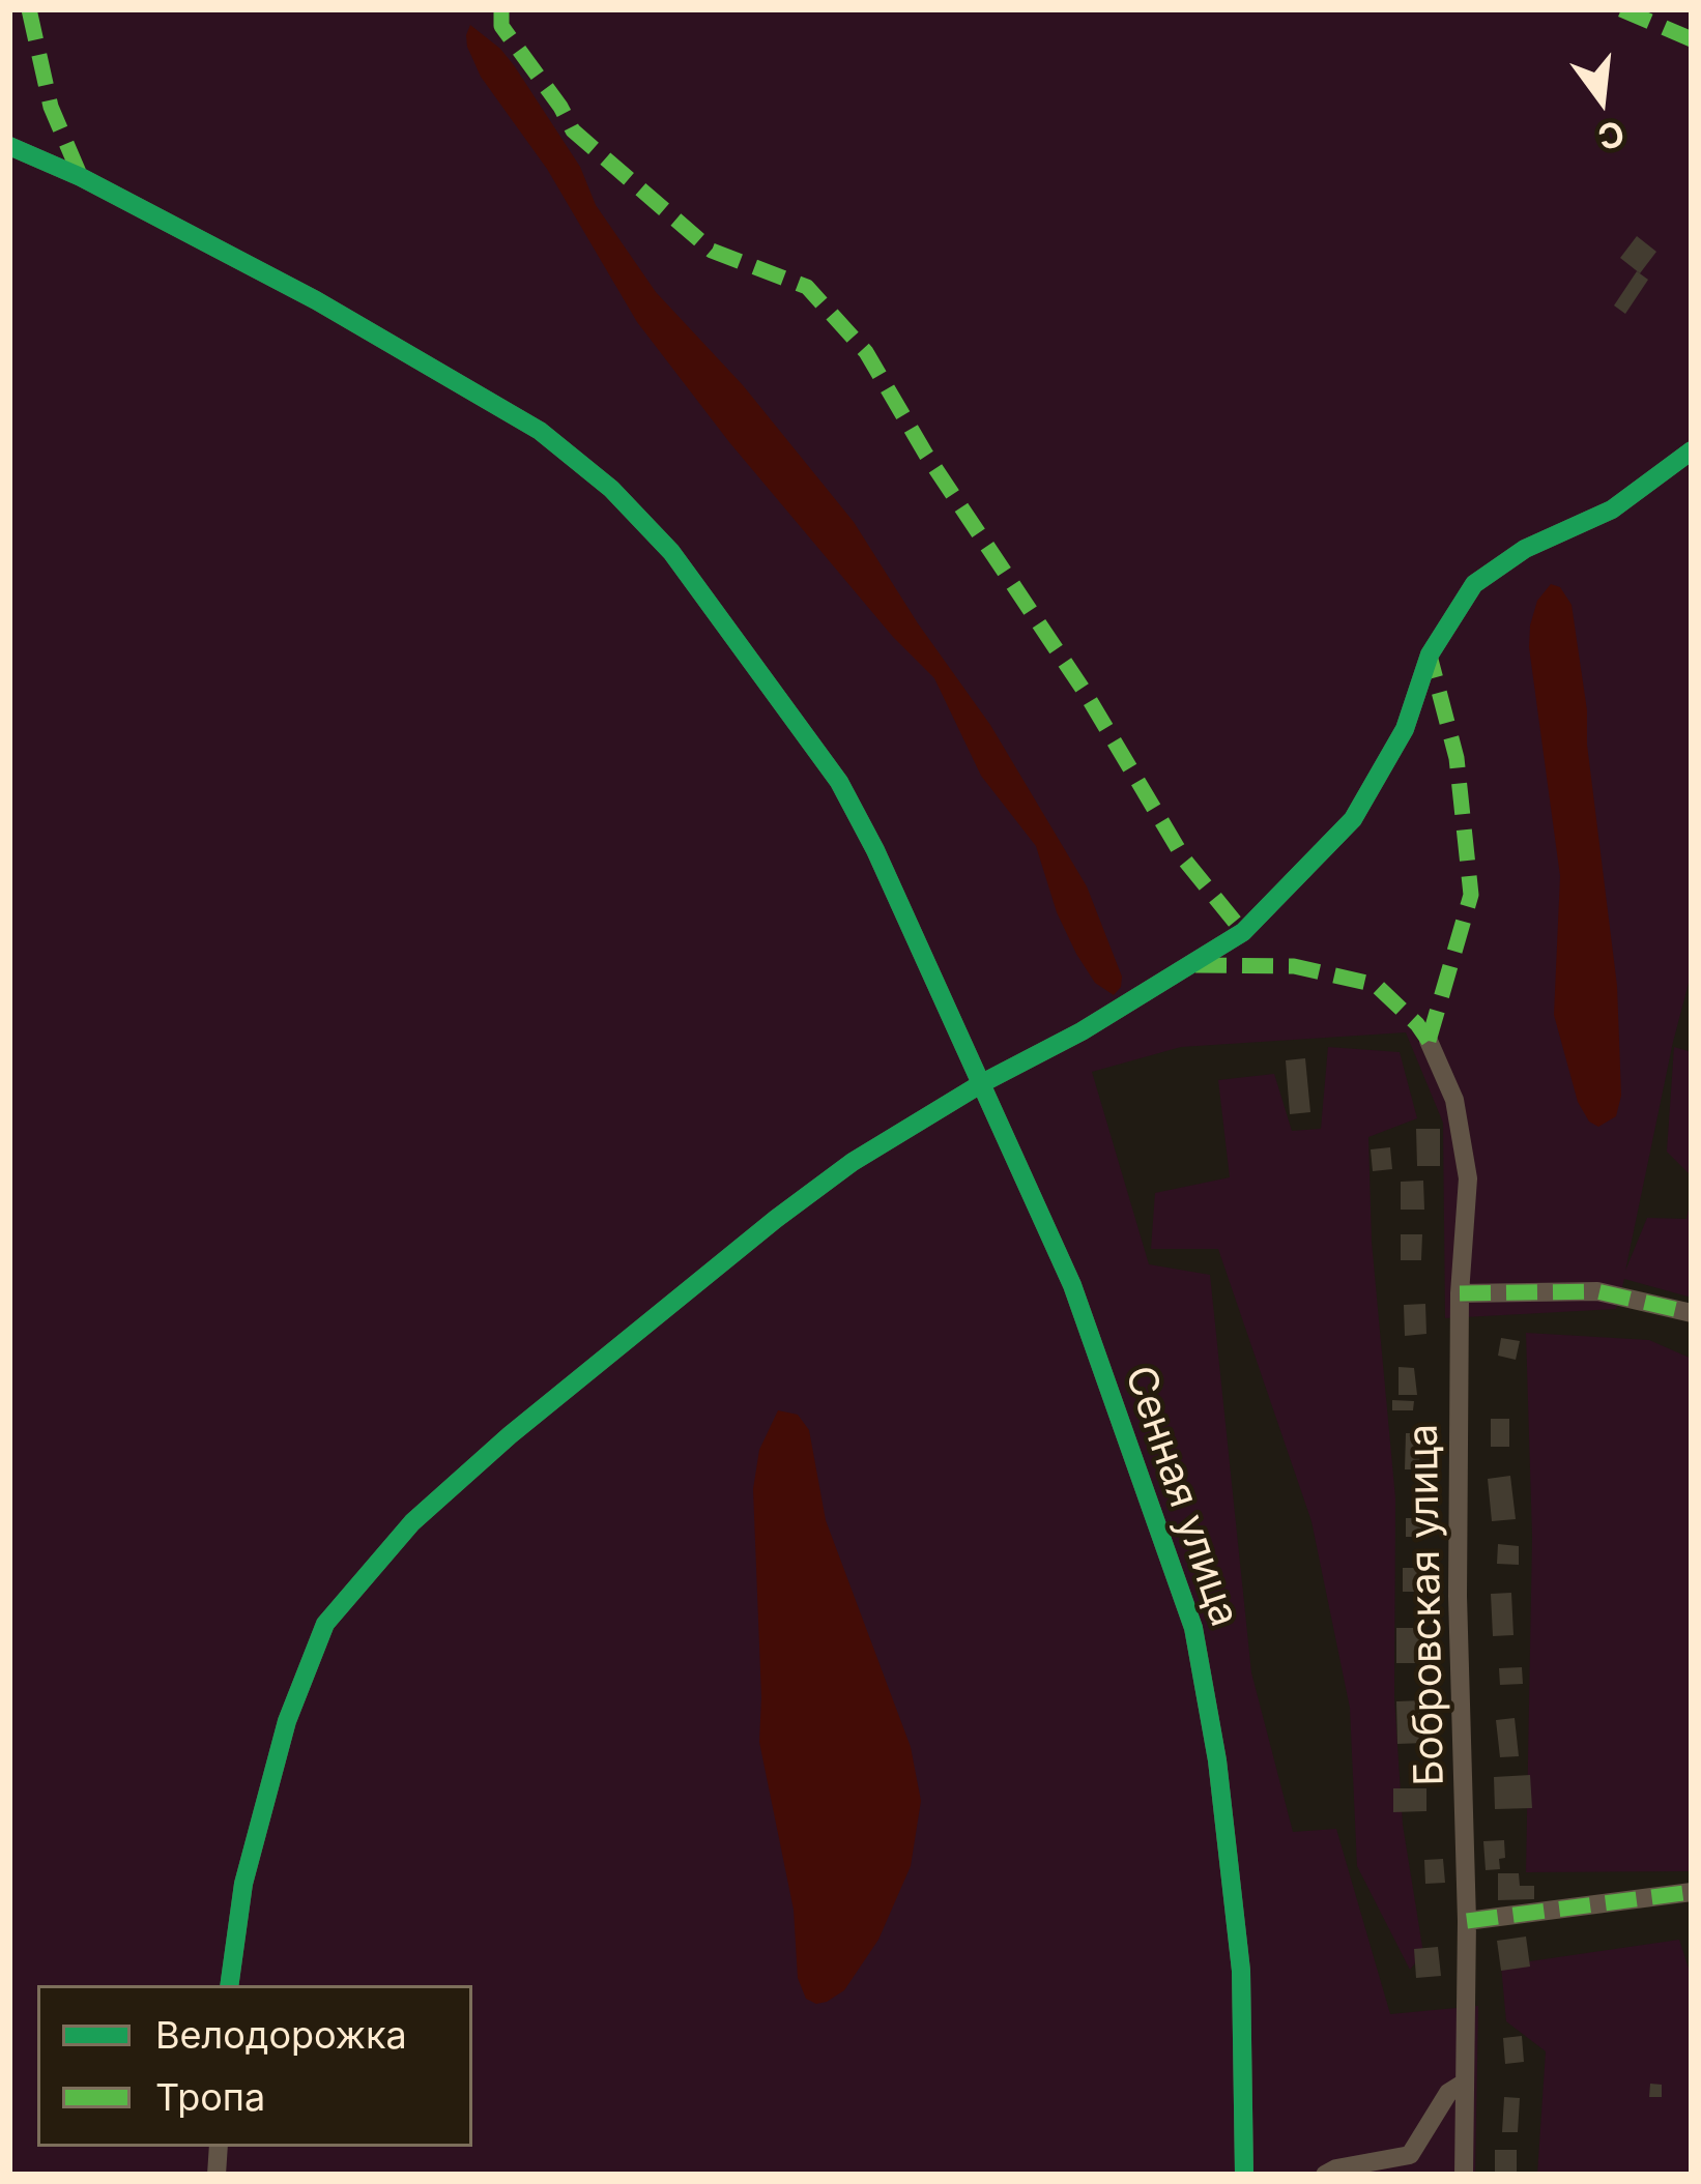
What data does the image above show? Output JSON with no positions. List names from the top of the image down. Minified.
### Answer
{"streets":{"street":["Сенная улица","Бобровская улица"]},"legend":["Велодорожка","Тропа"],"north":"bottom"}
